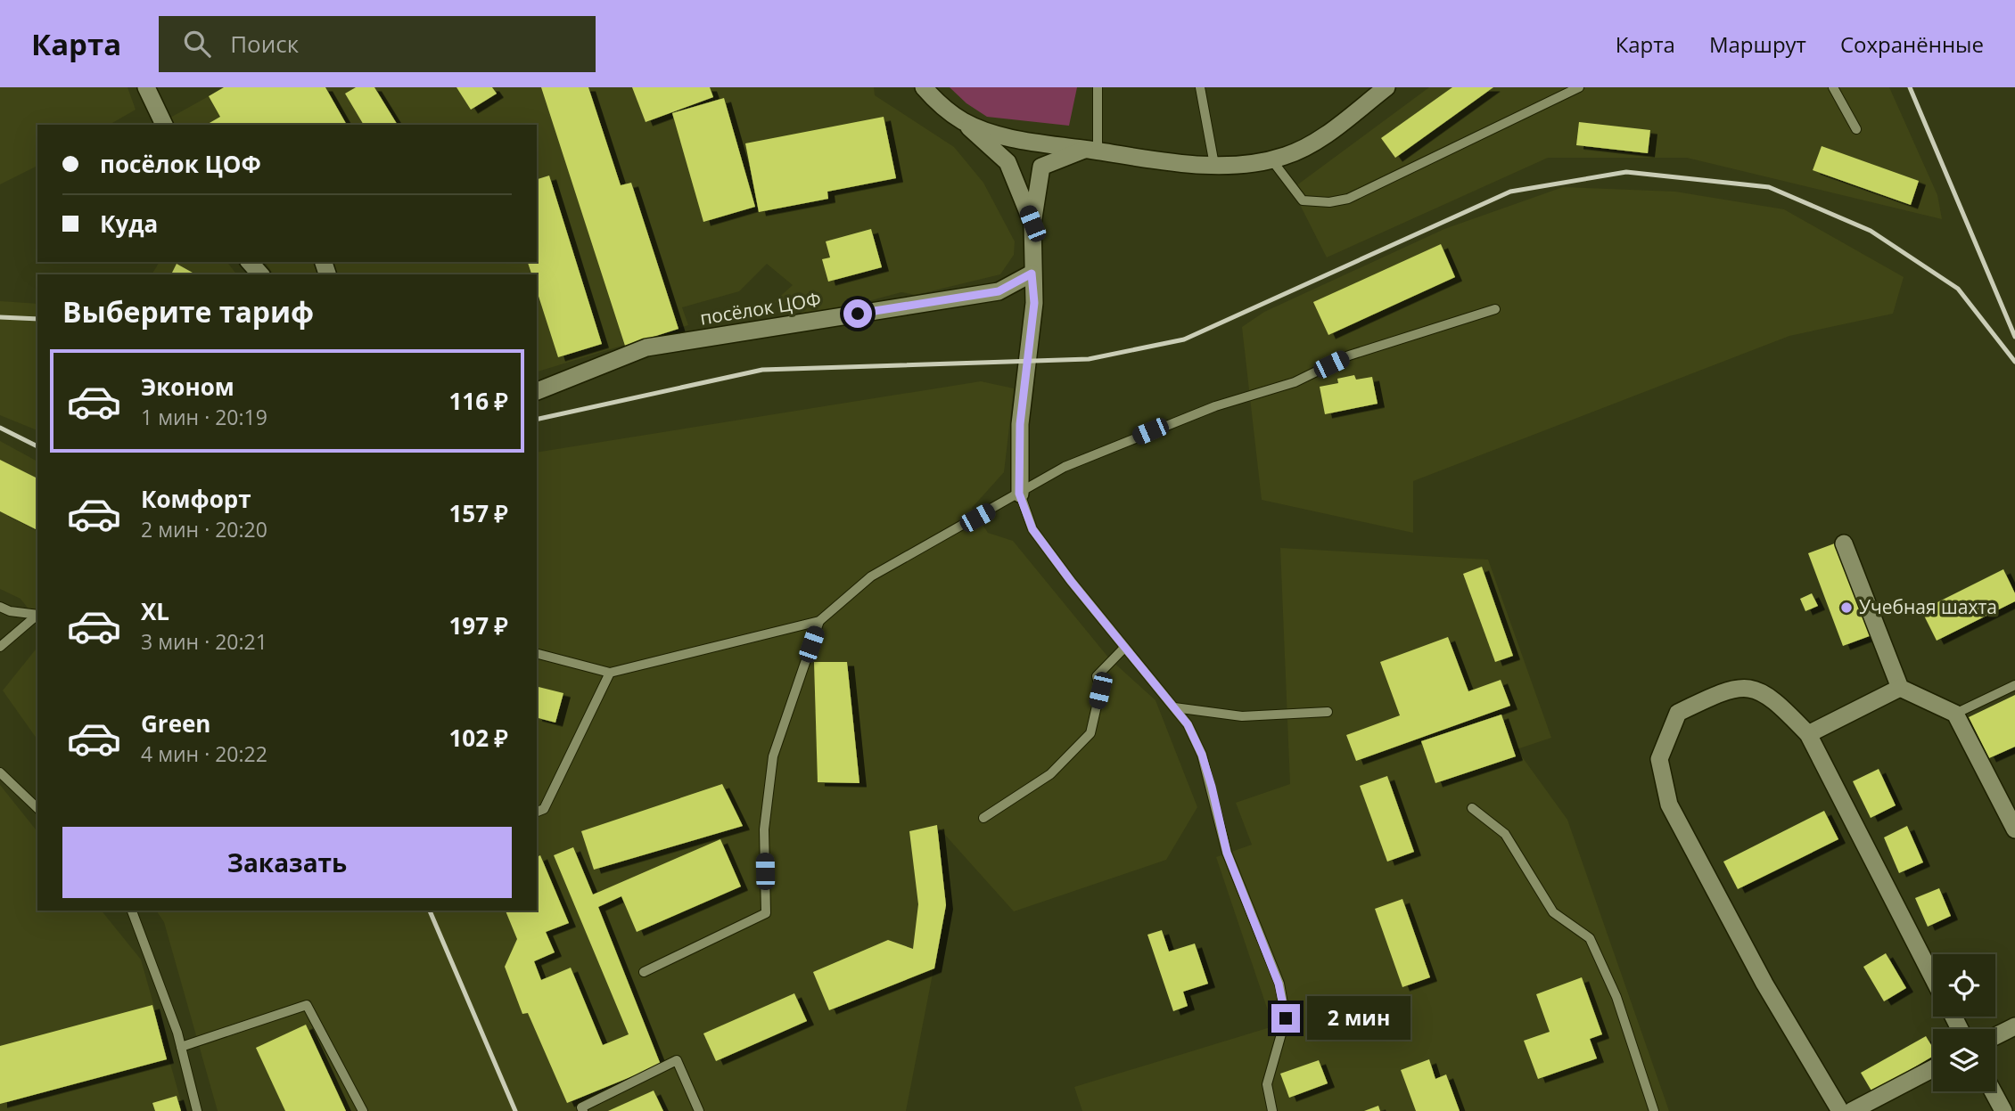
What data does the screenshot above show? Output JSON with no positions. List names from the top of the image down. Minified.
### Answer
{"streets":{"street":["посёлок ЦОФ"]},"places":["Учебная шахта"],"page":{"header":"Карта","search":"Поиск","nav":["Карта","Маршрут","Сохранённые"],"banner":["посёлок ЦОФ","Куда"],"heading":"Выберите тариф","list":[{"name":"Эконом","note":"1 мин · 20:19","value":"116 ₽"},{"name":"Комфорт","note":"2 мин · 20:20","value":"157 ₽"},{"name":"XL","note":"3 мин · 20:21","value":"197 ₽"},{"name":"Green","note":"4 мин · 20:22","value":"102 ₽"}],"buttons":"Заказать","bubble":"2 мин"}}
